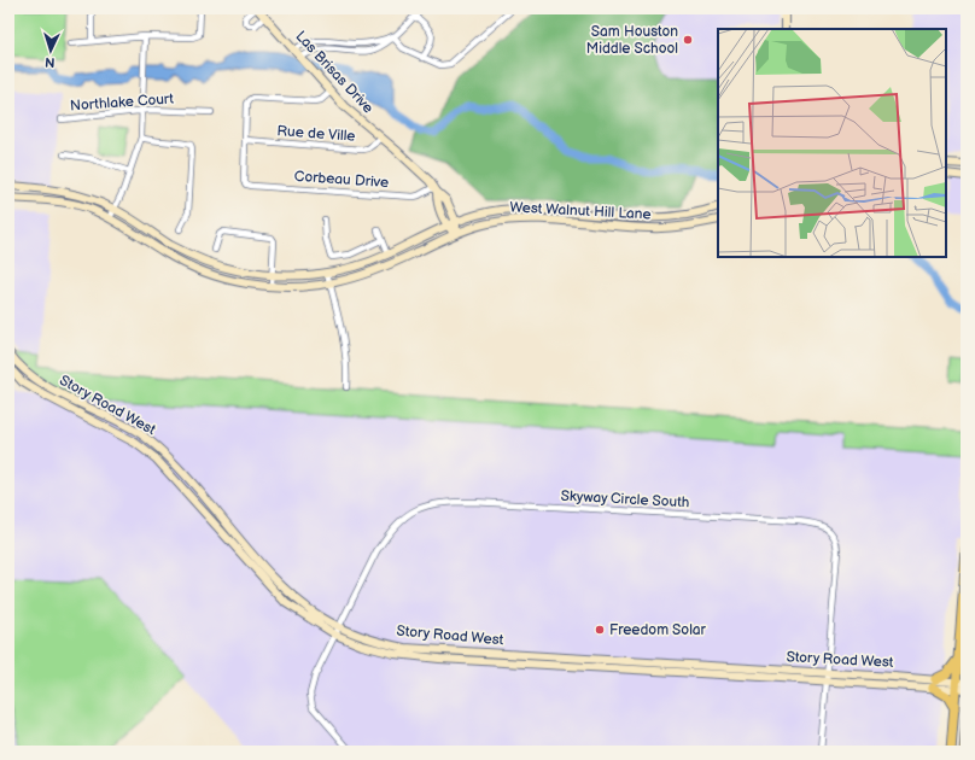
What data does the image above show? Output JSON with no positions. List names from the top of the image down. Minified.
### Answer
{"streets":{"street":["Las Brisas Drive","Northlake Court","Rue de Ville","Corbeau Drive","West Walnut Hill Lane","Story Road West","Skyway Circle South"]},"crossings":[["Las Brisas Drive","Rue de Ville"],["Las Brisas Drive","Corbeau Drive"],["Las Brisas Drive","West Walnut Hill Lane"],["Rue de Ville","Corbeau Drive"],["Story Road West","Skyway Circle South"]],"places":["Sam Houston Middle School","Freedom Solar"],"north":"bottom"}
